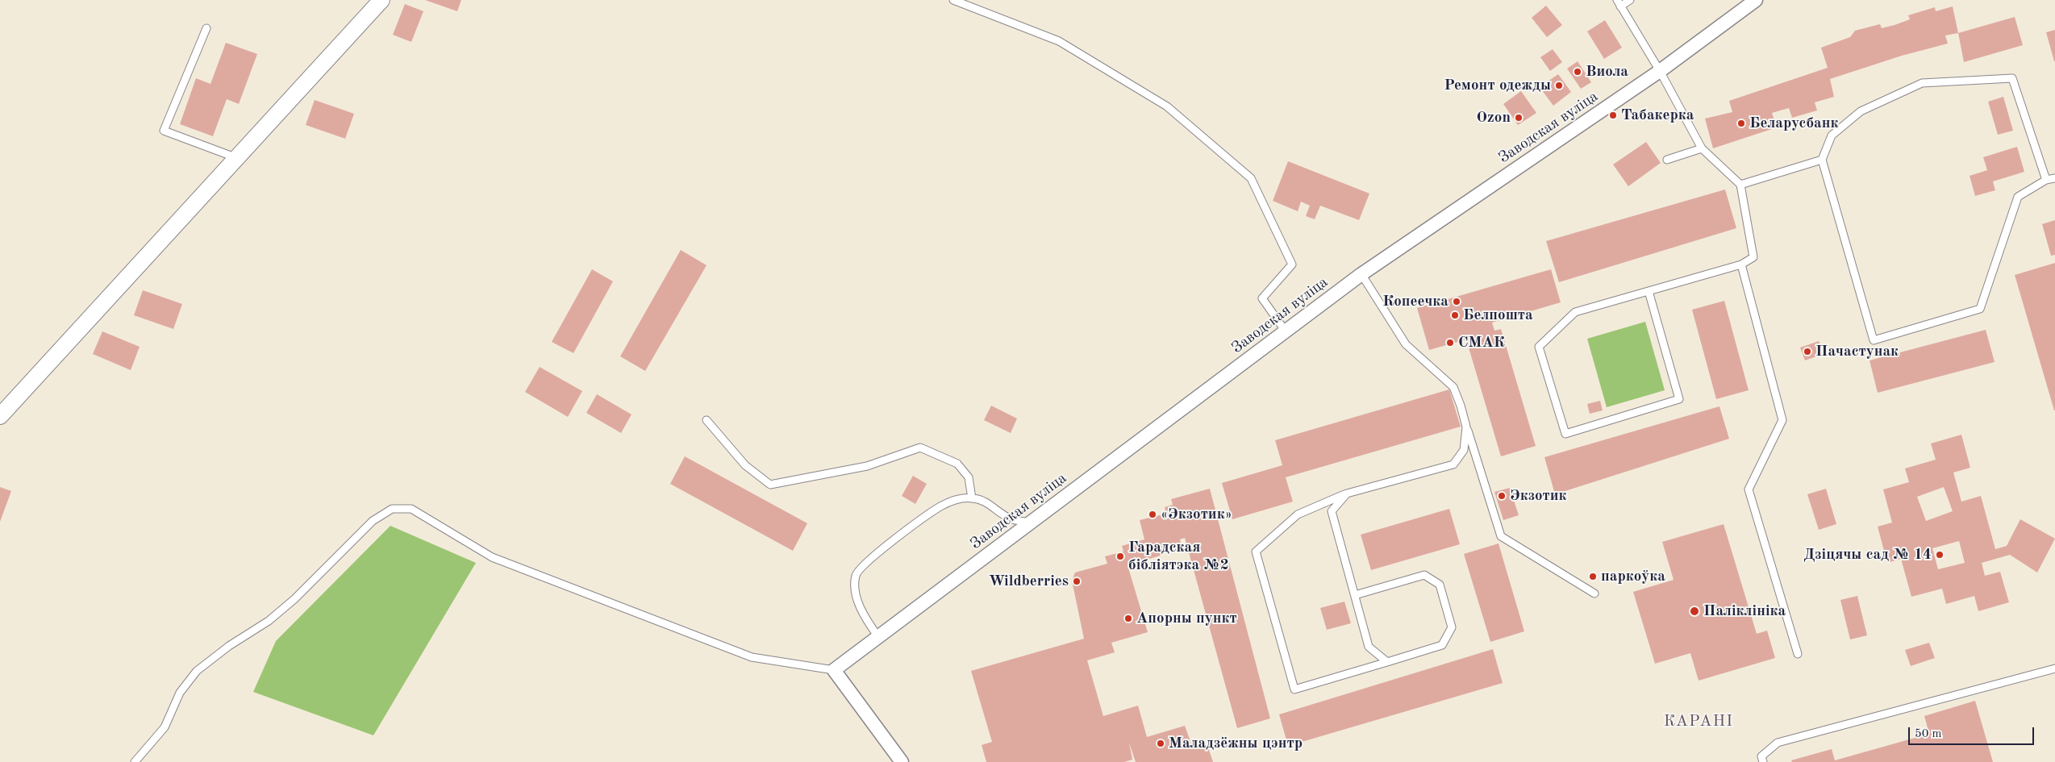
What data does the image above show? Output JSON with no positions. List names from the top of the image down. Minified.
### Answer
{"streets":{"street":["Заводская вуліца"]},"districts":["КАРАНІ"],"places":["Виола","Ремонт одежды","Табакерка","Ozon","Беларусбанк","Копеечка","Белпошта","СМАК","Пачастунак","Экзотик","«Экзотик»","Дзіцячы сад № 14","Гарадская бібліятэка №2","паркоўка","Wildberries","Паліклініка","Апорны пункт","Маладзёжны цэнтр"],"scale_bar":"50 m"}
